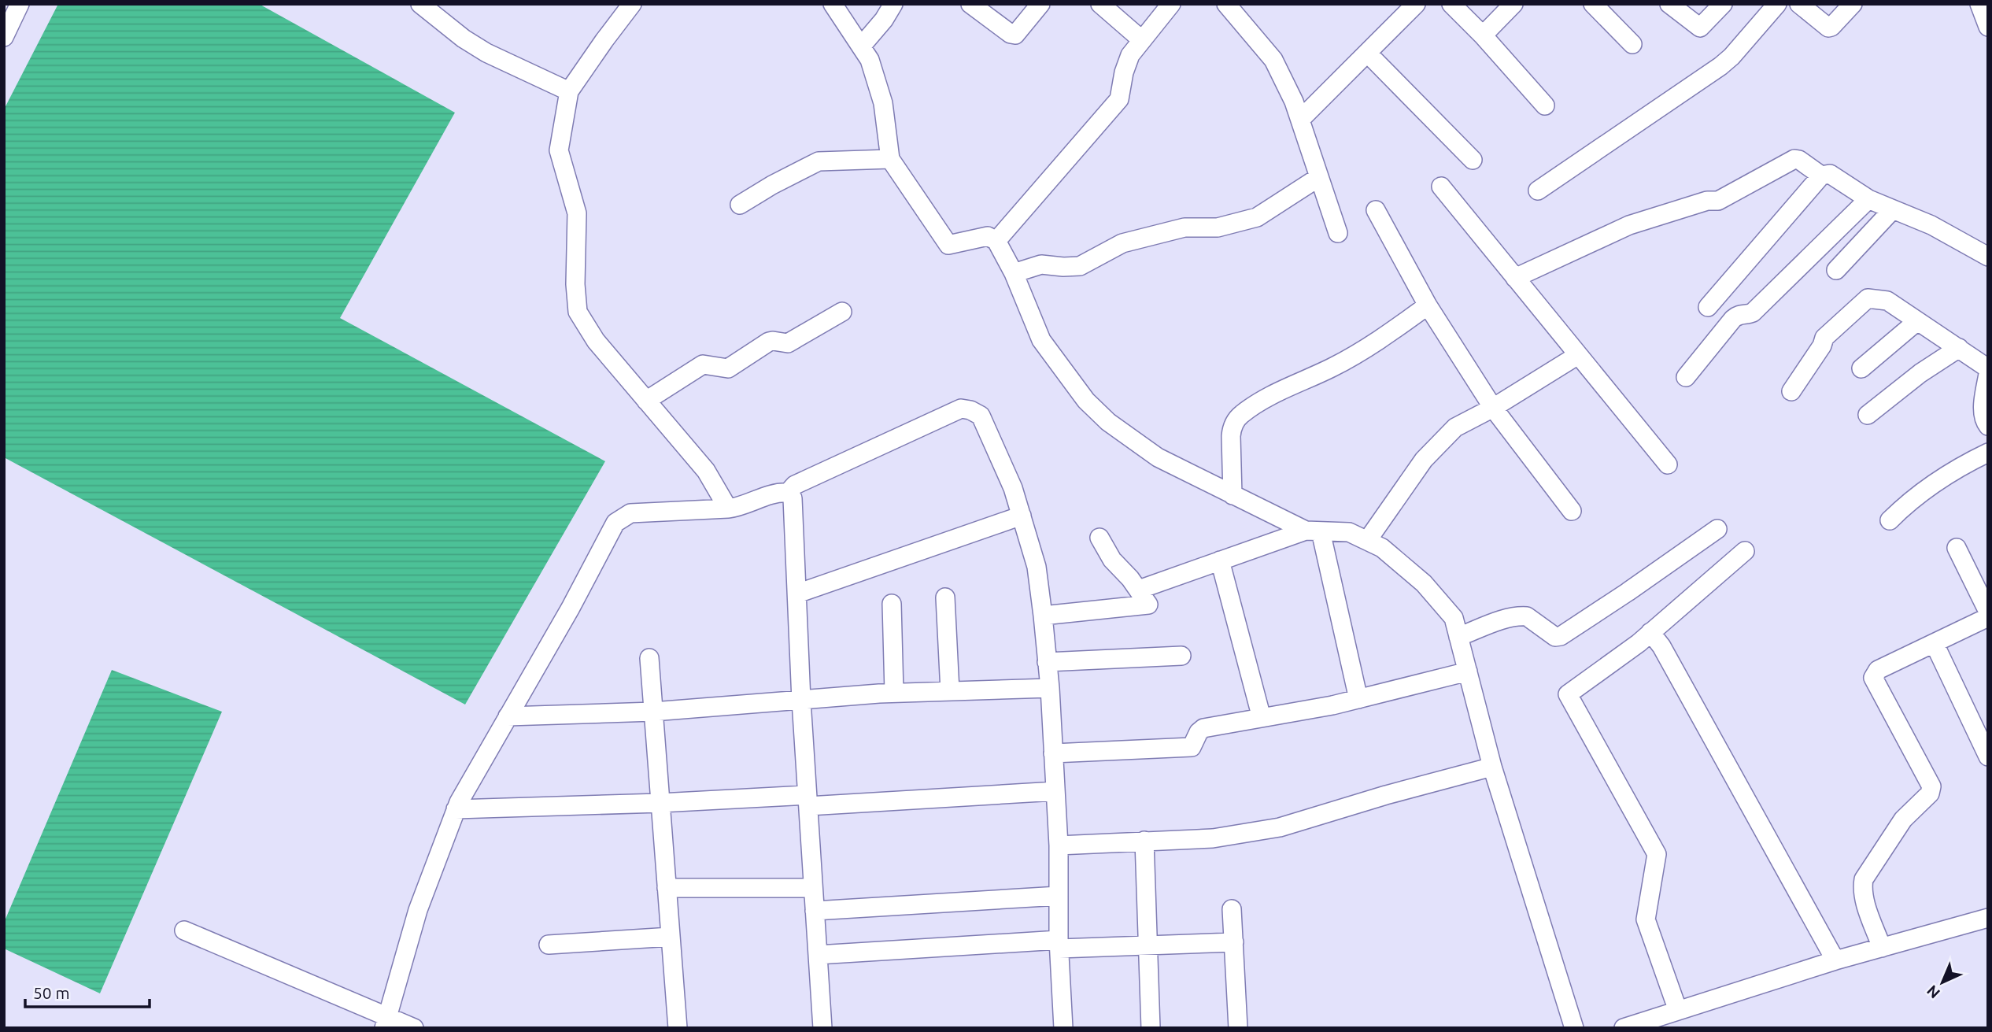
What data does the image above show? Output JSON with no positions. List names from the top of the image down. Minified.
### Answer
{"scale_bar":"50 m","north":"bottom left"}
